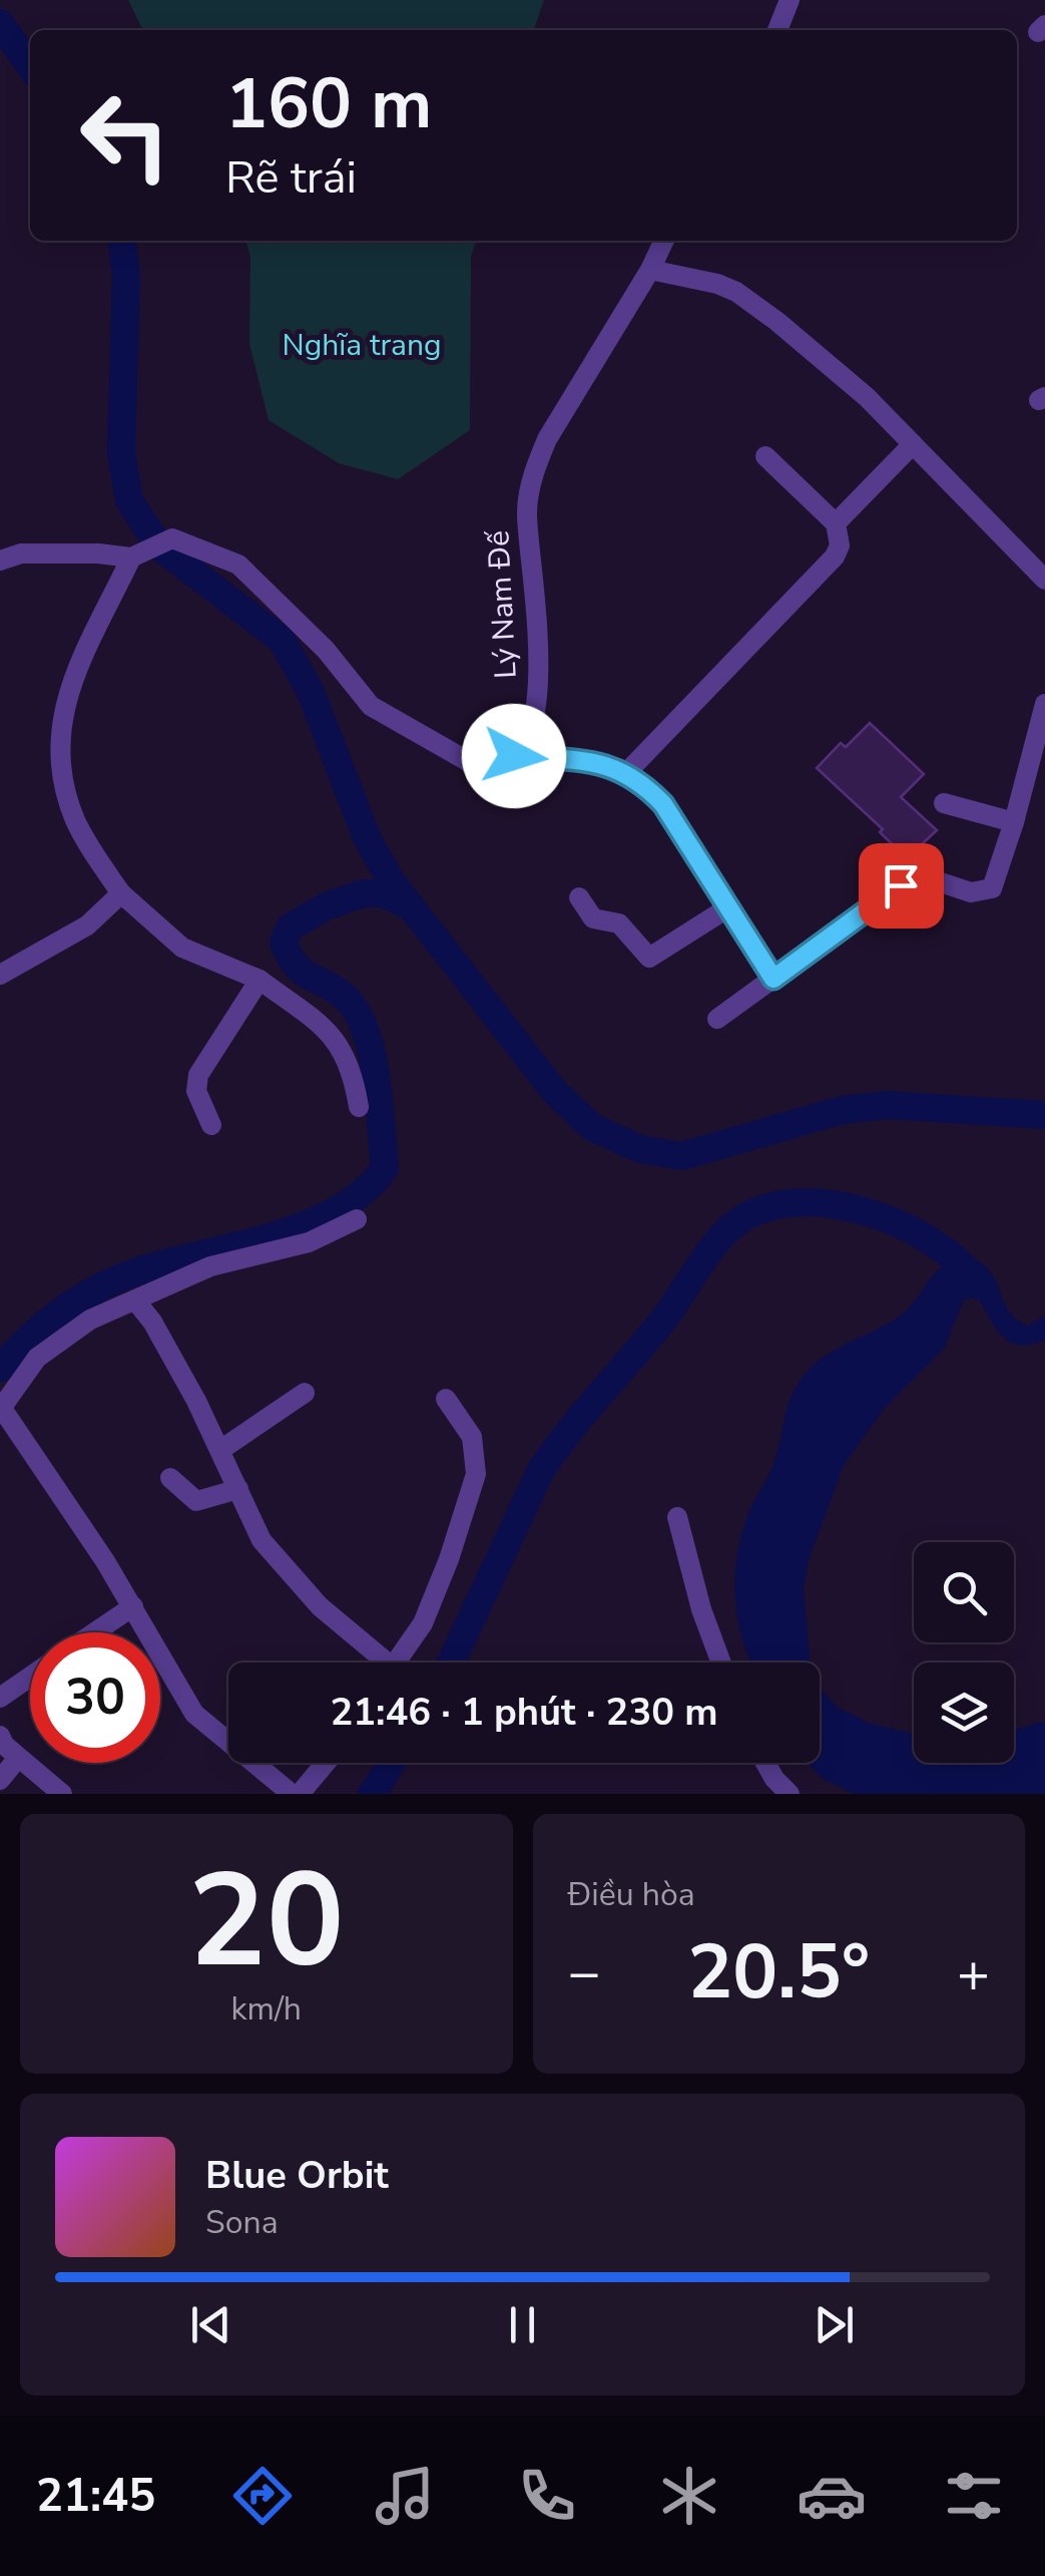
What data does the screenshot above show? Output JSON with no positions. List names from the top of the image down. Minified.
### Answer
{"streets":{"street":["Lý Nam Đế"]},"parks":["Nghĩa trang"],"page":{"turn":["160 m","Rẽ trái"],"limit":"30","trip":"21:46 · 1 phút · 230 m","tile":[["20","km/h"],"Điều hòa"],"heat":["−","20.5°","+"],"song":["Blue Orbit","Sona"],"tabs":"21:45"}}
